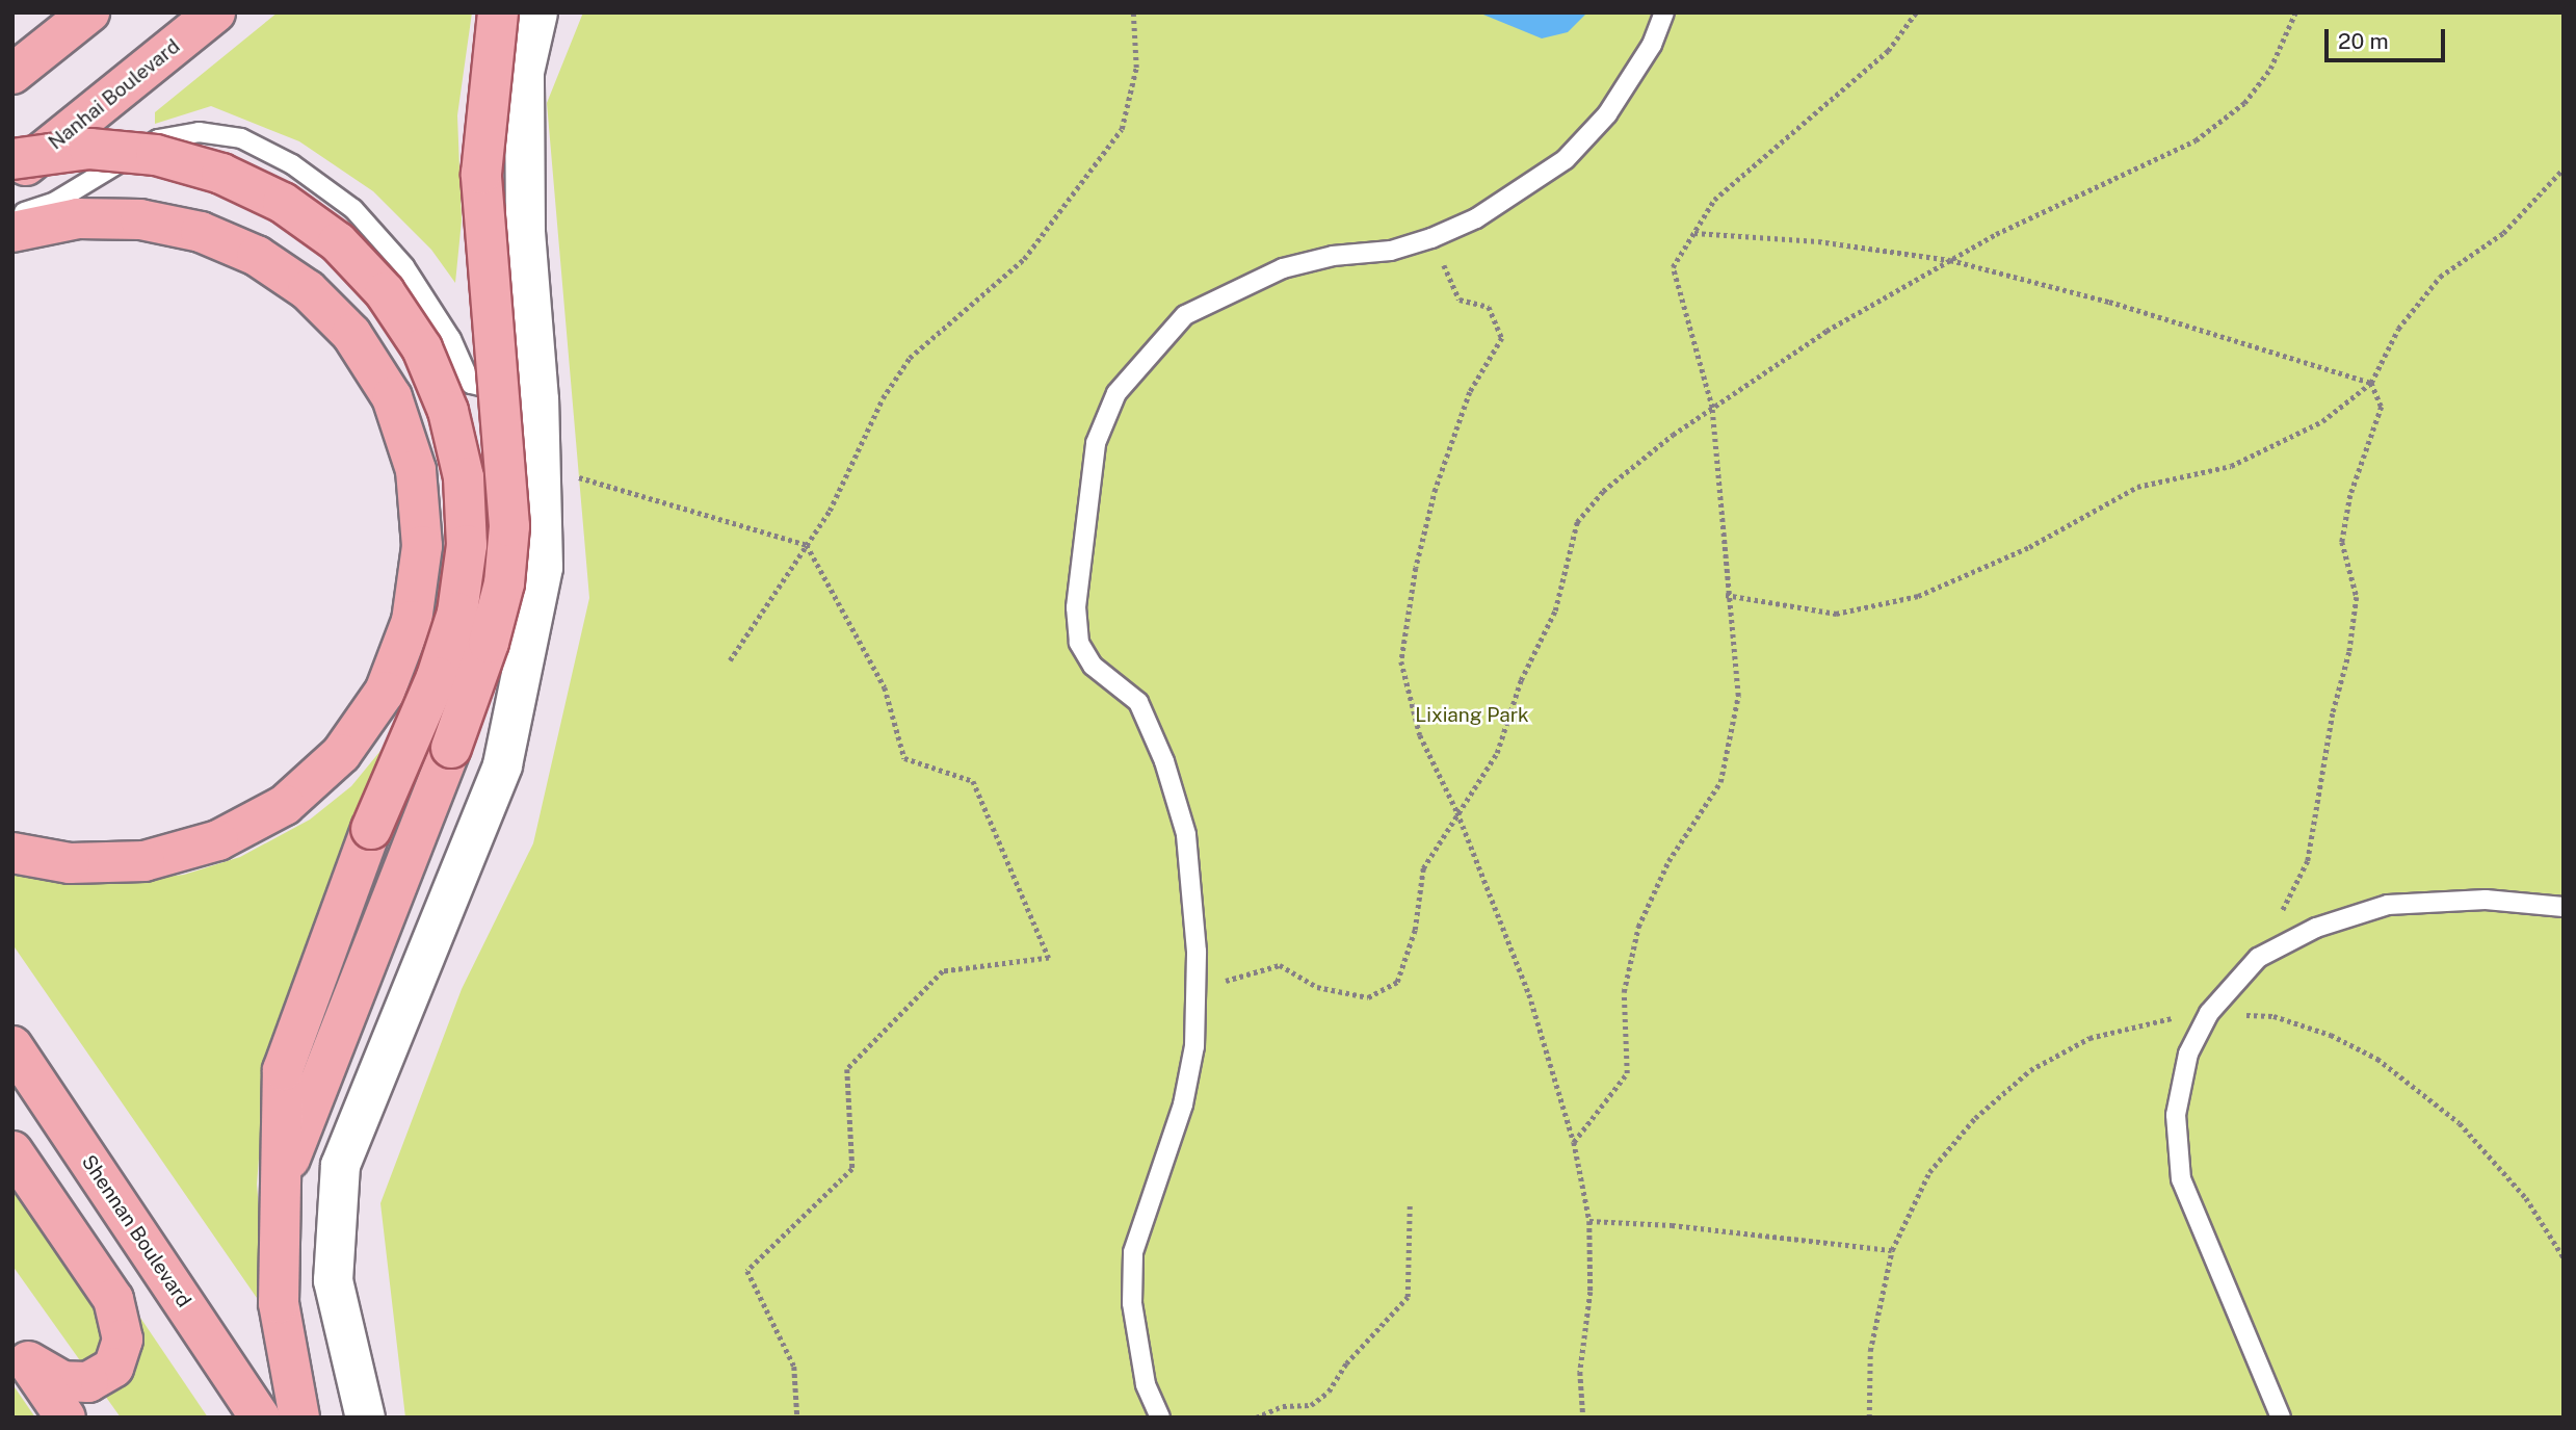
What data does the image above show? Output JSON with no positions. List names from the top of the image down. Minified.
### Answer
{"streets":{"main road":["Nanhai Boulevard","Shennan Boulevard"]},"parks":["Lixiang Park"],"scale_bar":"20 m"}
